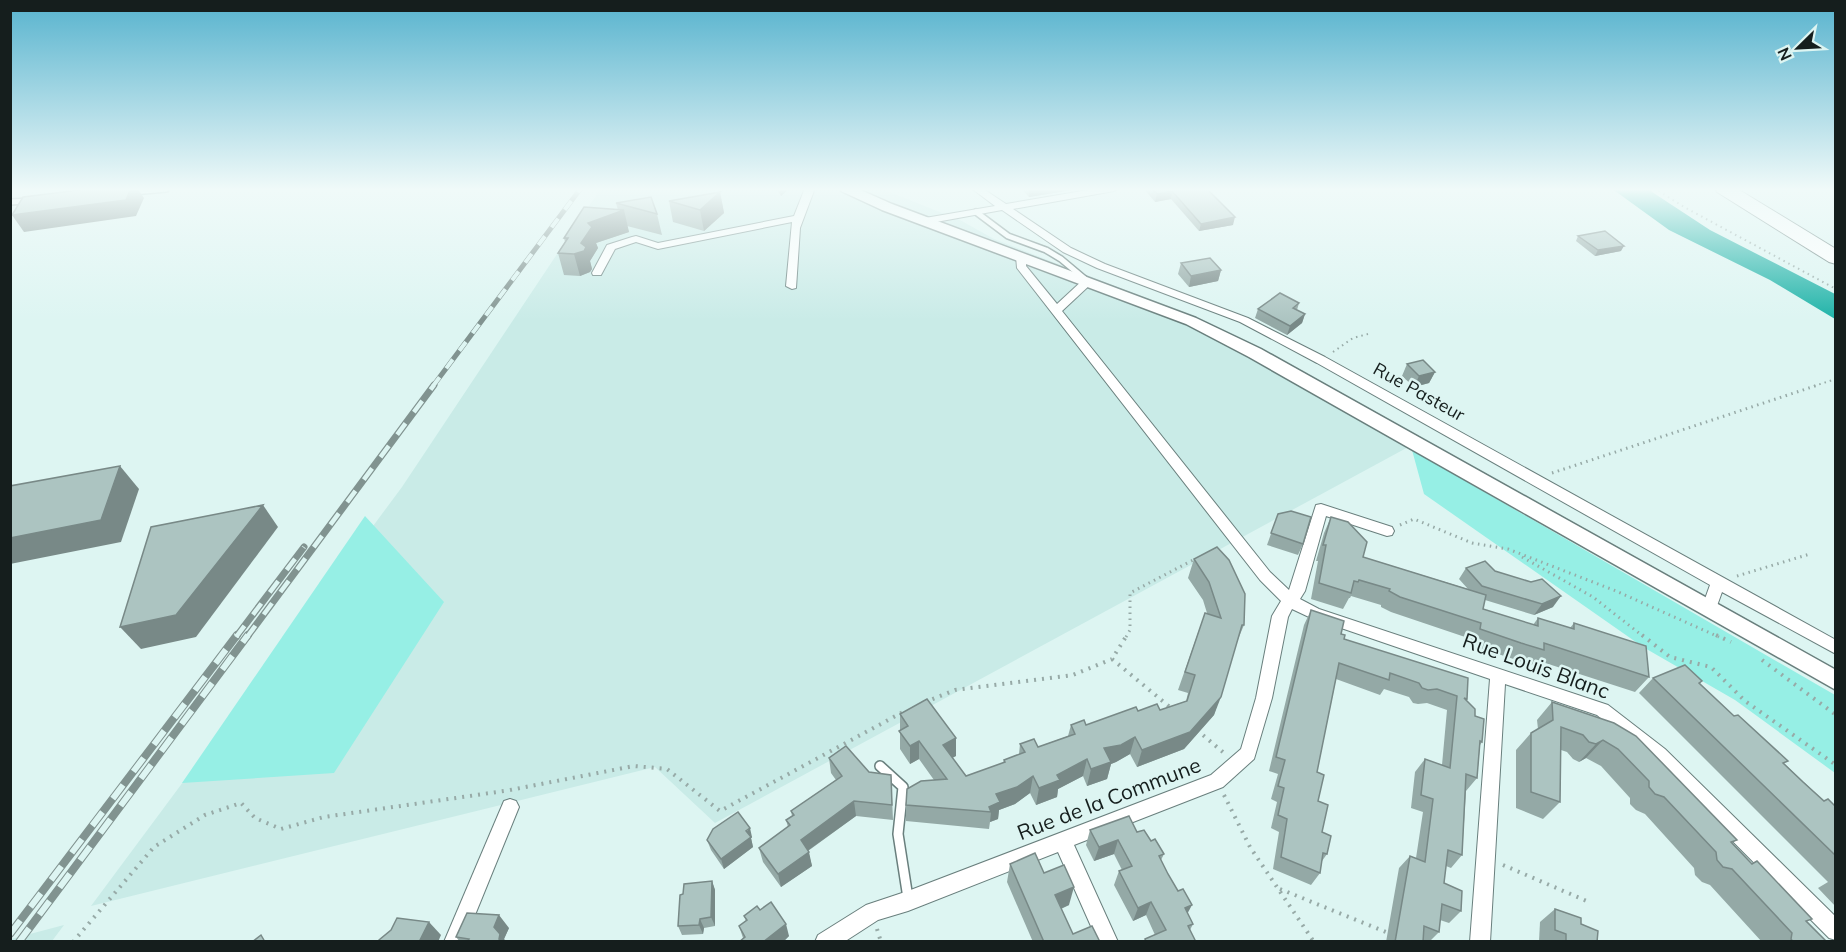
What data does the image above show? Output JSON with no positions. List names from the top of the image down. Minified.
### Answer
{"streets":{"street":["Rue Pasteur","Rue Louis Blanc","Rue de la Commune"]},"crossings":[["Rue Louis Blanc","Rue de la Commune"]],"north":"bottom left"}
